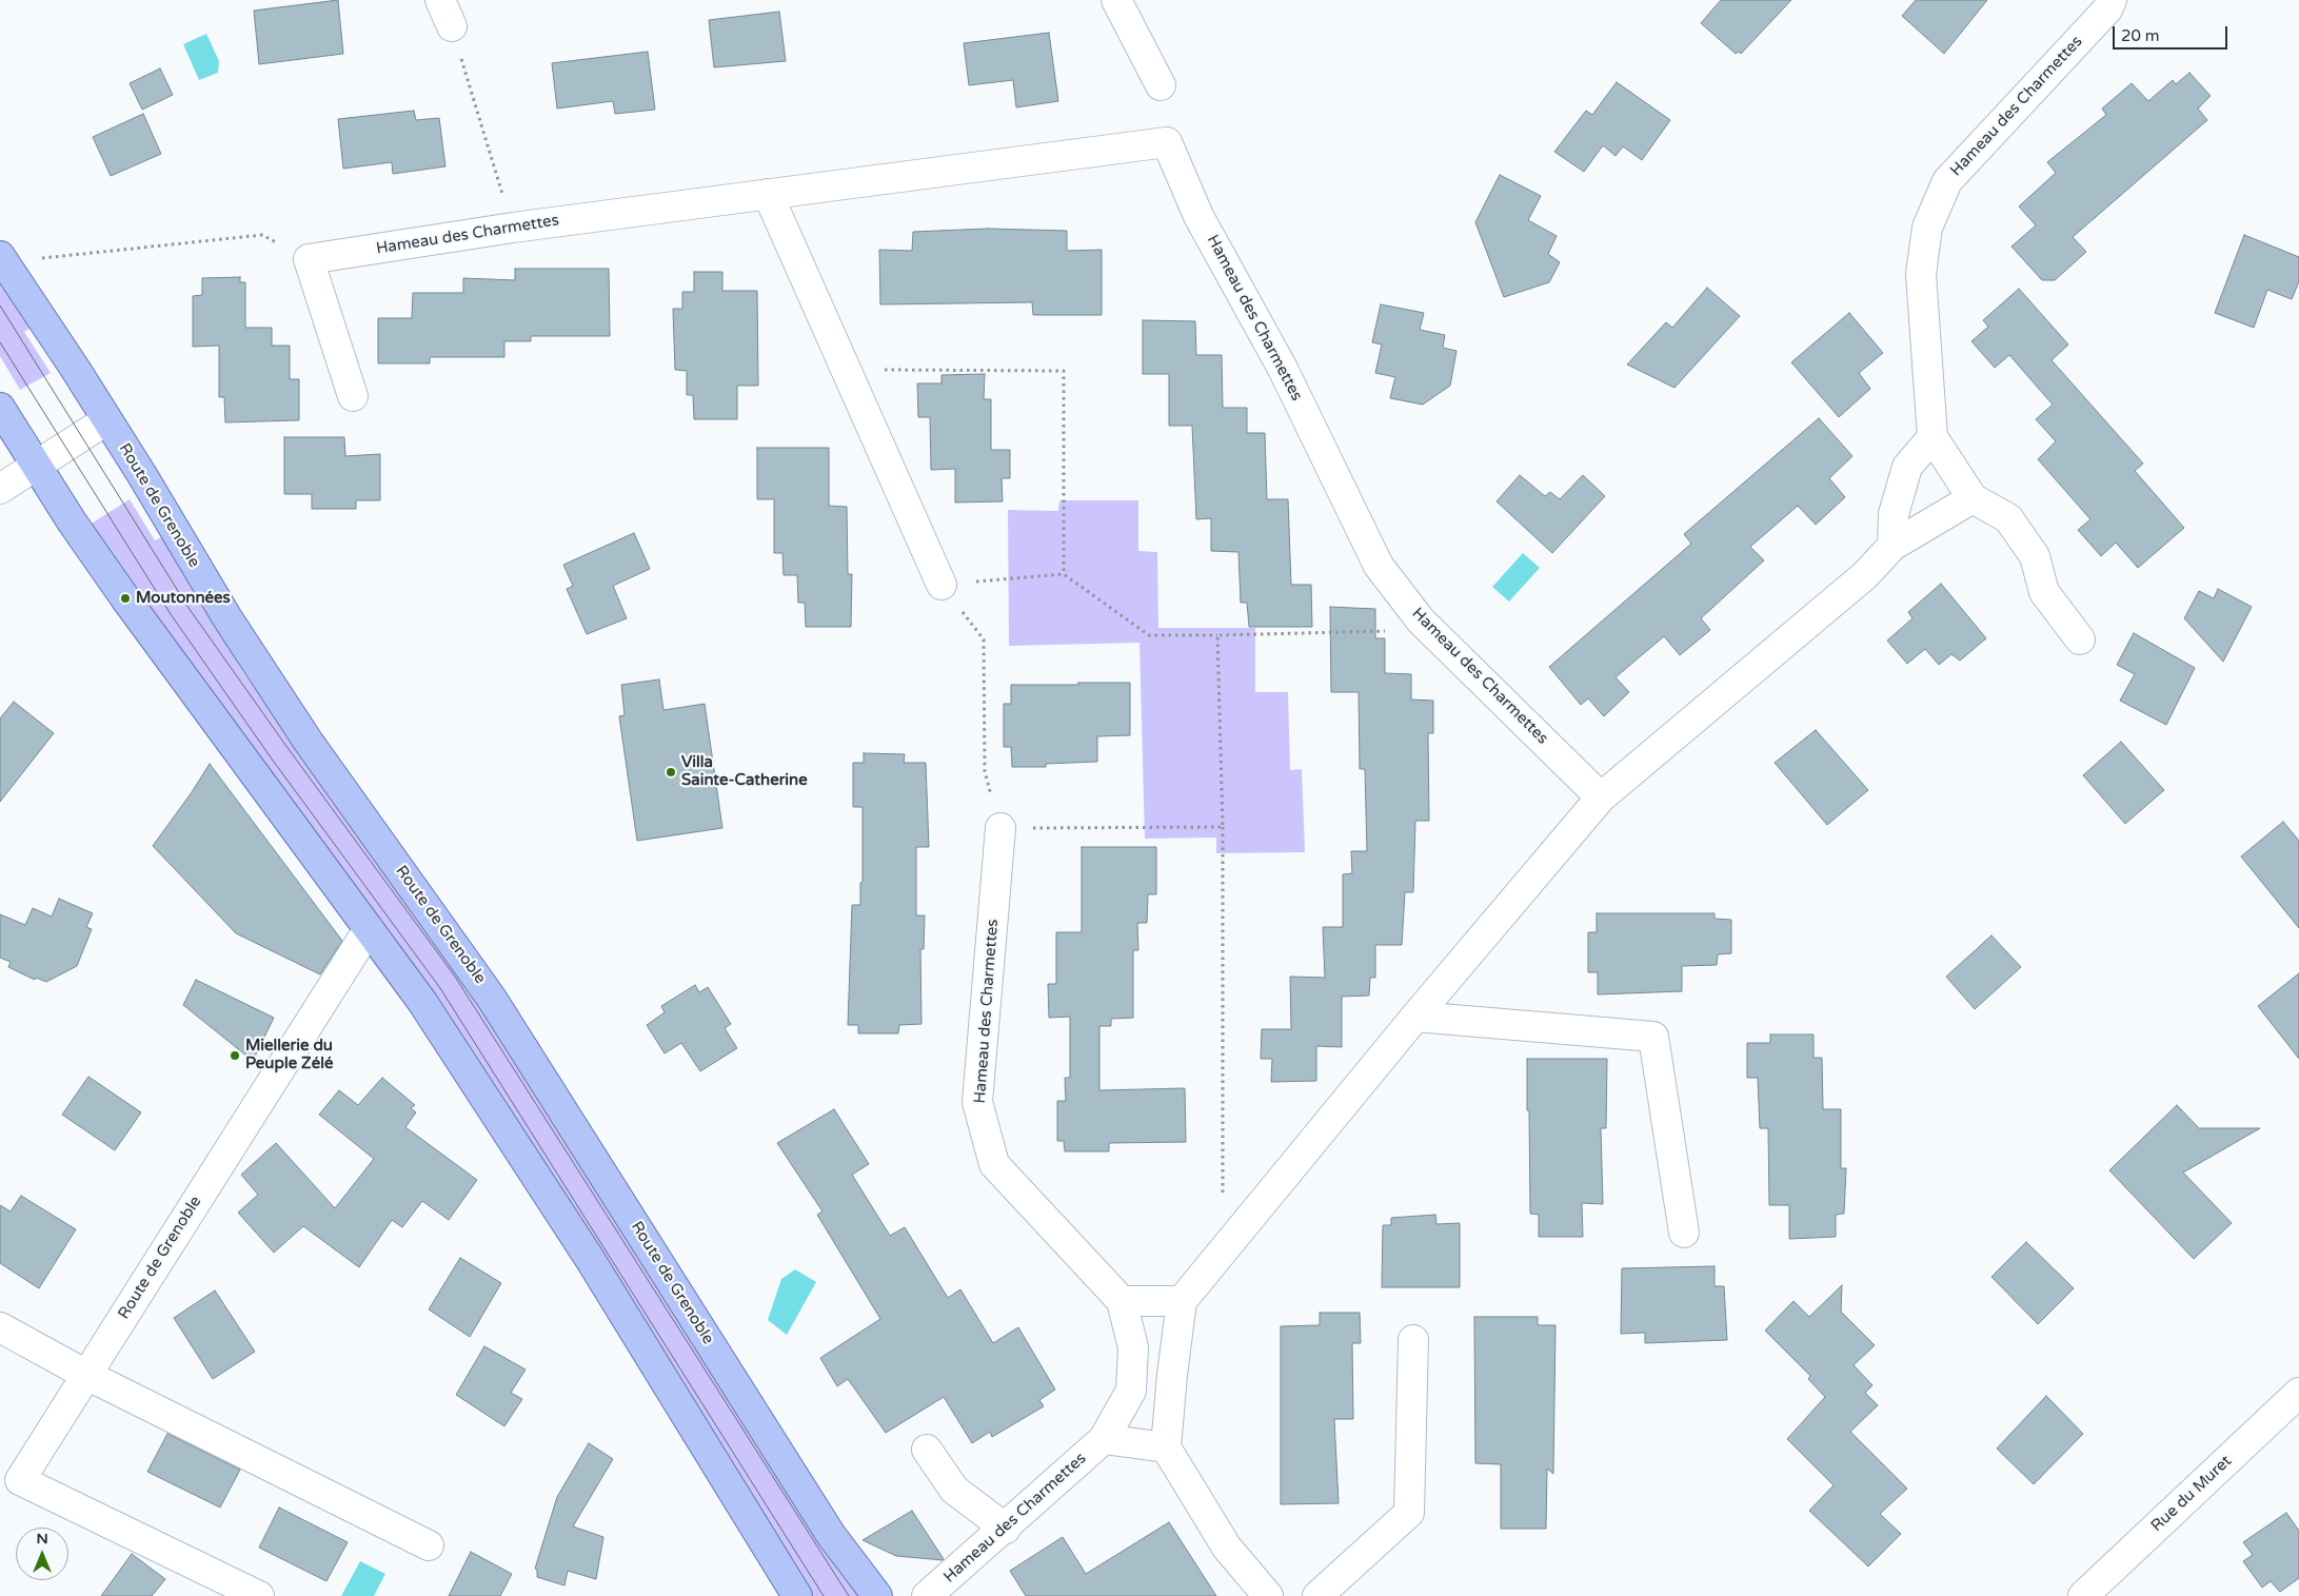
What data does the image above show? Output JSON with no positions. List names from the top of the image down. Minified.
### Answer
{"streets":{"main road":["Route de Grenoble"],"street":["Hameau des Charmettes","Rue du Muret"]},"places":["Moutonnées","Villa Sainte-Catherine","Miellerie du Peuple Zélé"],"scale_bar":"20 m","north":"top"}
